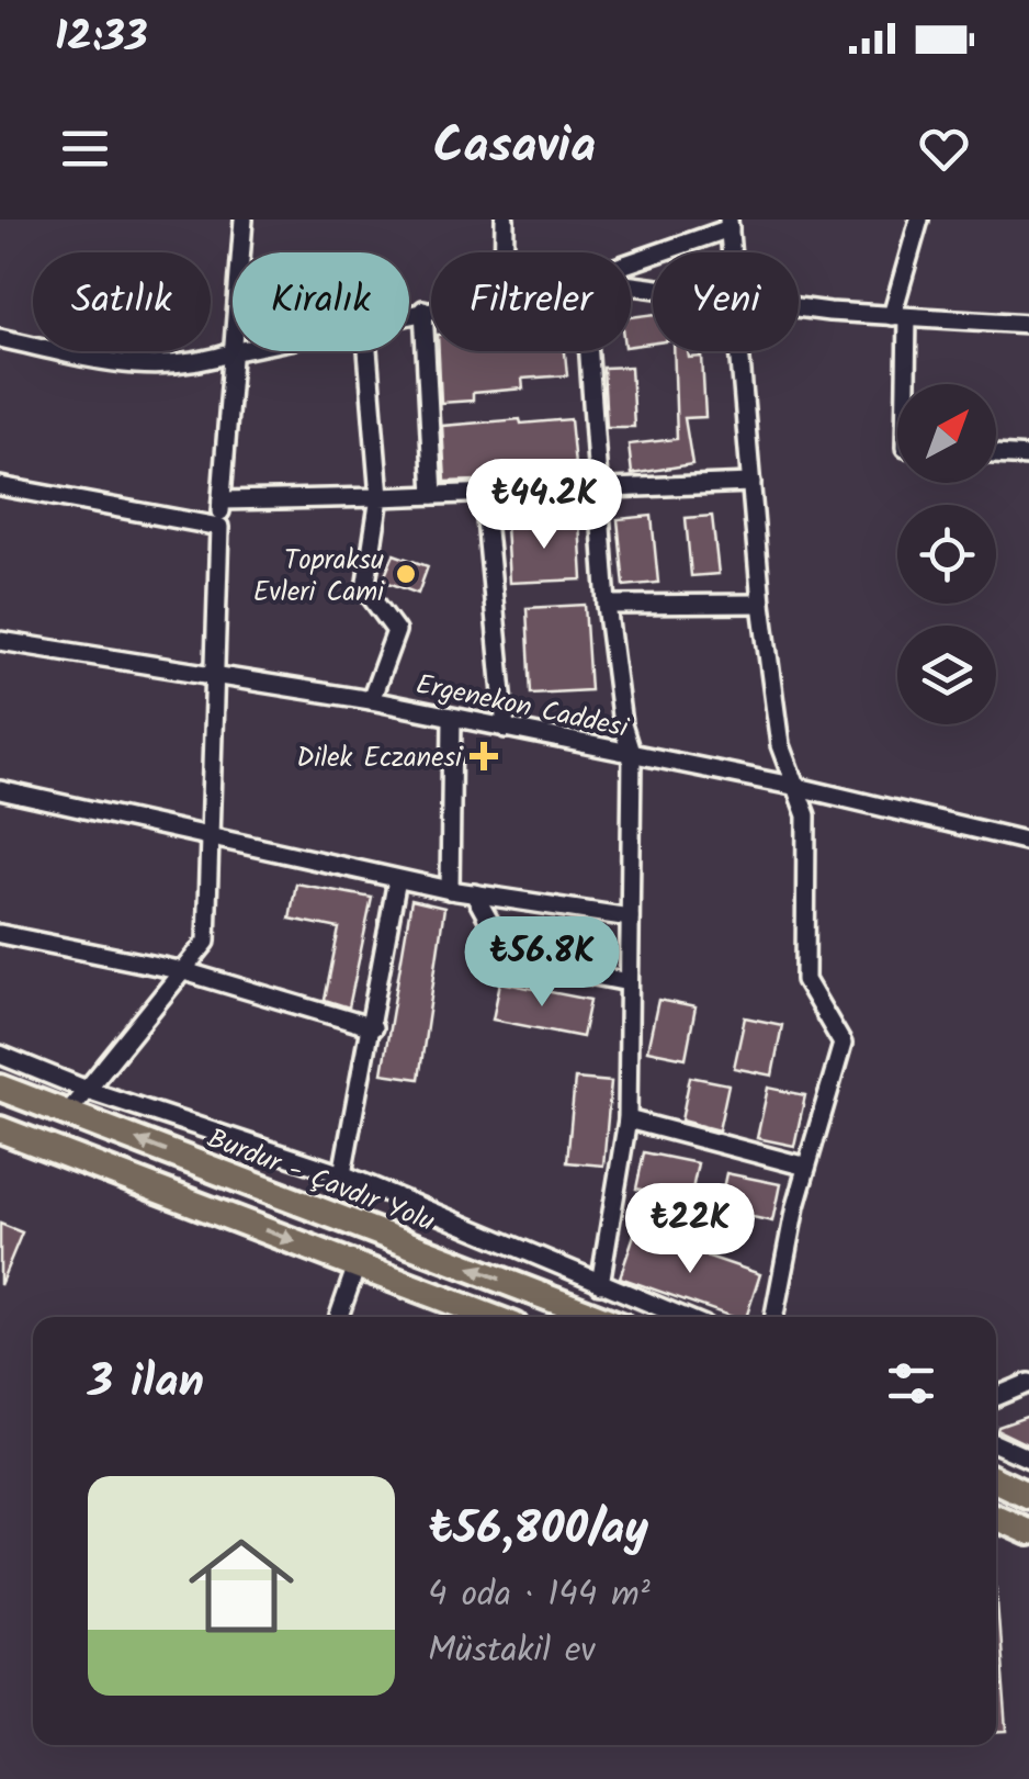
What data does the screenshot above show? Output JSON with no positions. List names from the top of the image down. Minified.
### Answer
{"streets":{"highway":["Burdur - Çavdır Yolu"],"street":["Ergenekon Caddesi"]},"places":{"other":["Topraksu Evleri Cami"],"health":["Dilek Eczanesi"]},"north":"top right","page":{"status":"12:33","header":"Casavia","chip":["Satılık","Kiralık","Filtreler","Yeni"],"price":["₺44.2K","₺56.8K","₺22K"],"heading":"3 ilan","list":[{"name":"₺56,800/ay","note":"4 oda · 144 m² · Müstakil ev"}]}}
